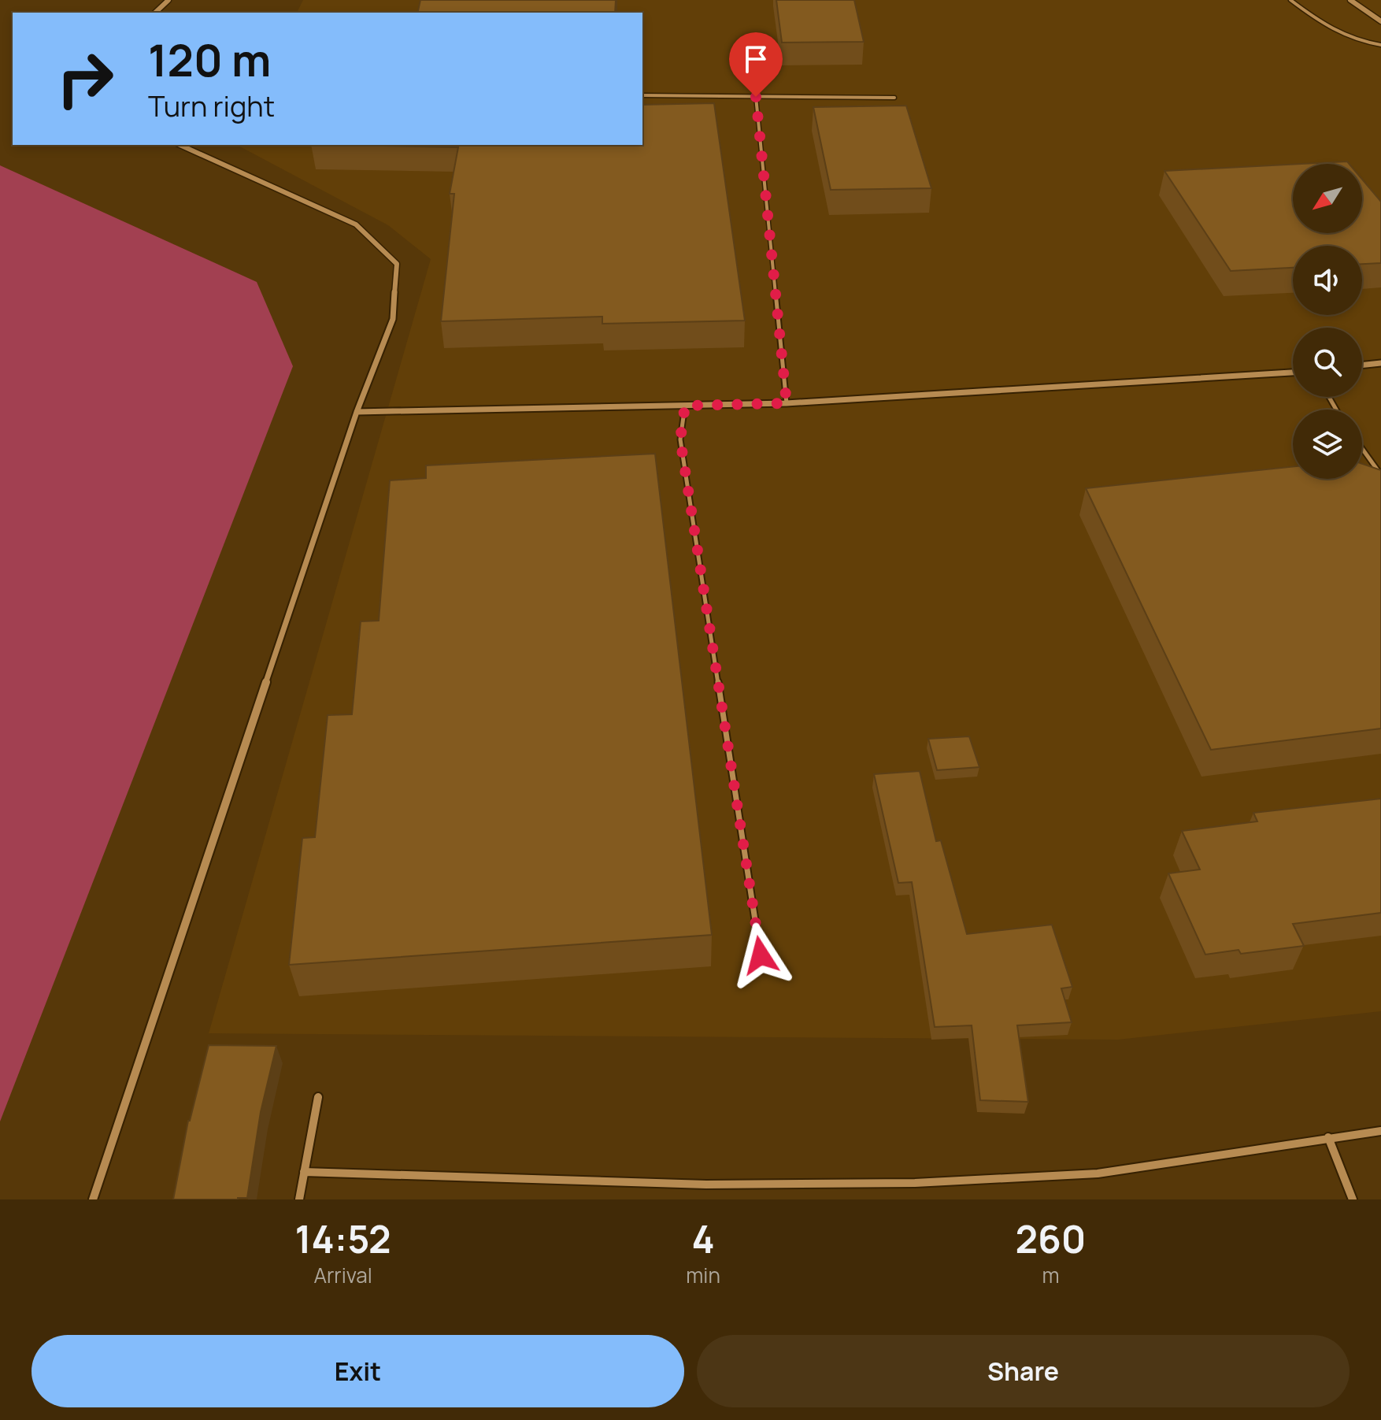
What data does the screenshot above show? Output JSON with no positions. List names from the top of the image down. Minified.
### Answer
{"north":"bottom left","page":{"turn":["120 m","Turn right"],"eta":["14:52","Arrival","4","min","260","m"],"buttons":["Exit","Share"]}}
